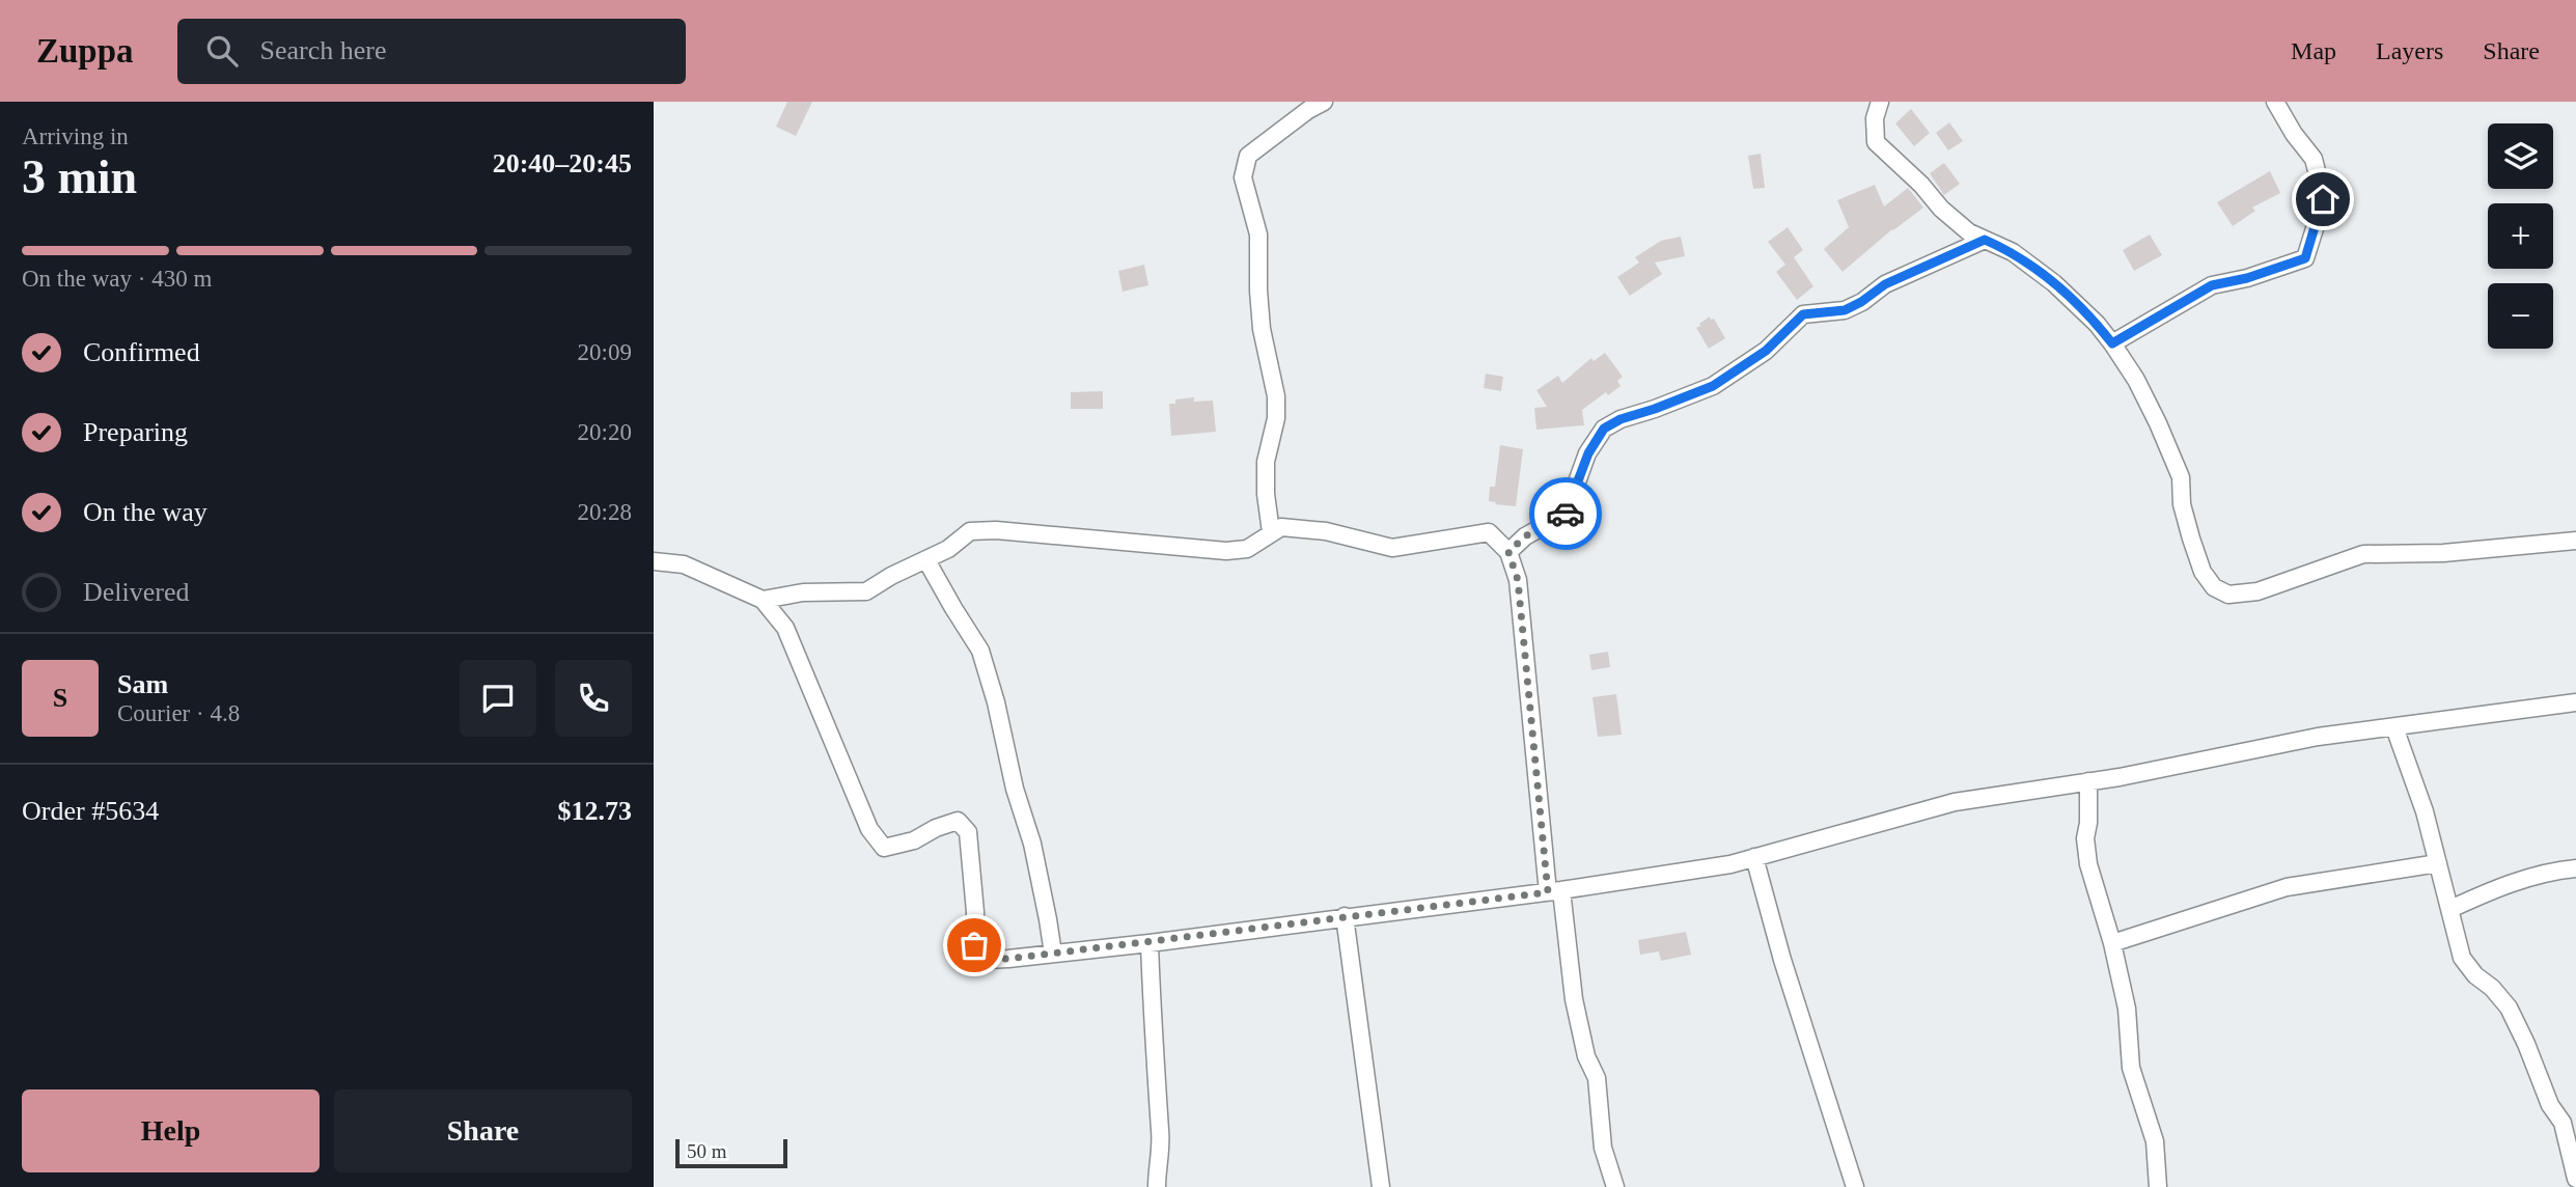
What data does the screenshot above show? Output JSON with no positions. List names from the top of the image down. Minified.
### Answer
{"scale_bar":"50 m","page":{"header":"Zuppa","search":"Search here","nav":["Map","Layers","Share"],"heading":["3 min","Arriving in","20:40–20:45"],"panel":["Sam","Courier · 4.8","Order #5634","$12.73"],"map_buttons":["+","−"],"bar":"On the way · 430 m","list":[["Confirmed","20:09"],["Preparing","20:20"],["On the way","20:28"],"Delivered"],"round":"S","buttons":["Help","Share"],"scale":"50 m"}}
